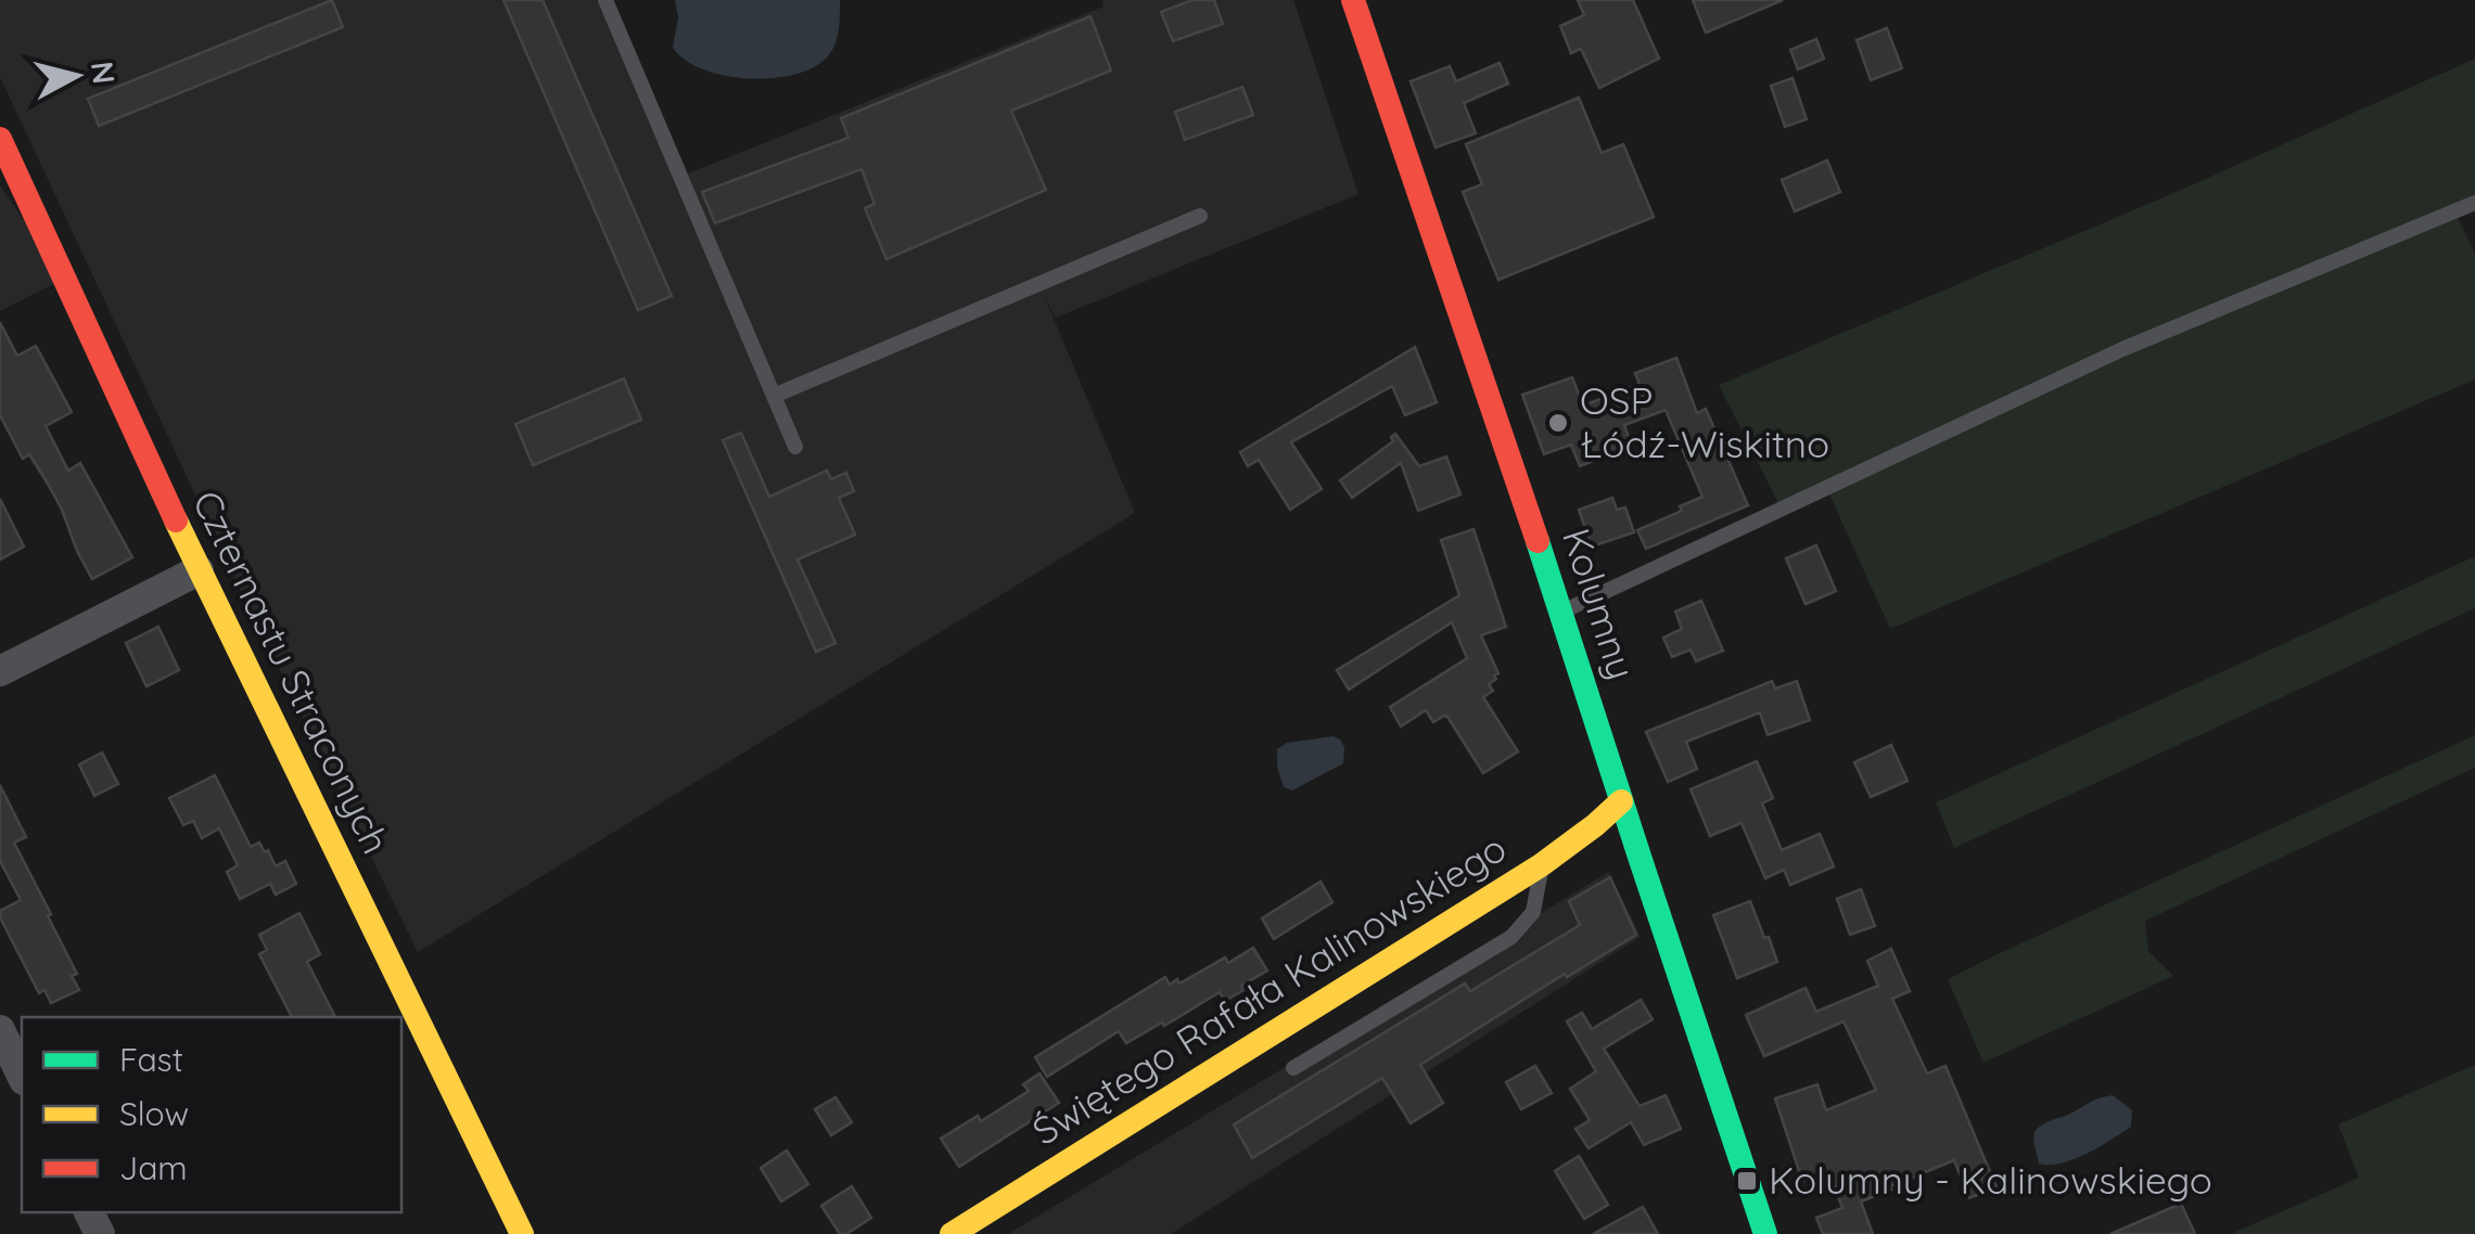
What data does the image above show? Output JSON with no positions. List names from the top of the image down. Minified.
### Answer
{"streets":{"street":["Kolumny","Czternastu Straconych","Świętego Rafała Kalinowskiego"]},"crossings":[["Kolumny","Świętego Rafała Kalinowskiego"]],"places":{"other":["OSP Łódź-Wiskitno"],"transit":["Kolumny - Kalinowskiego"]},"legend":["Fast","Slow","Jam"],"north":"right"}
